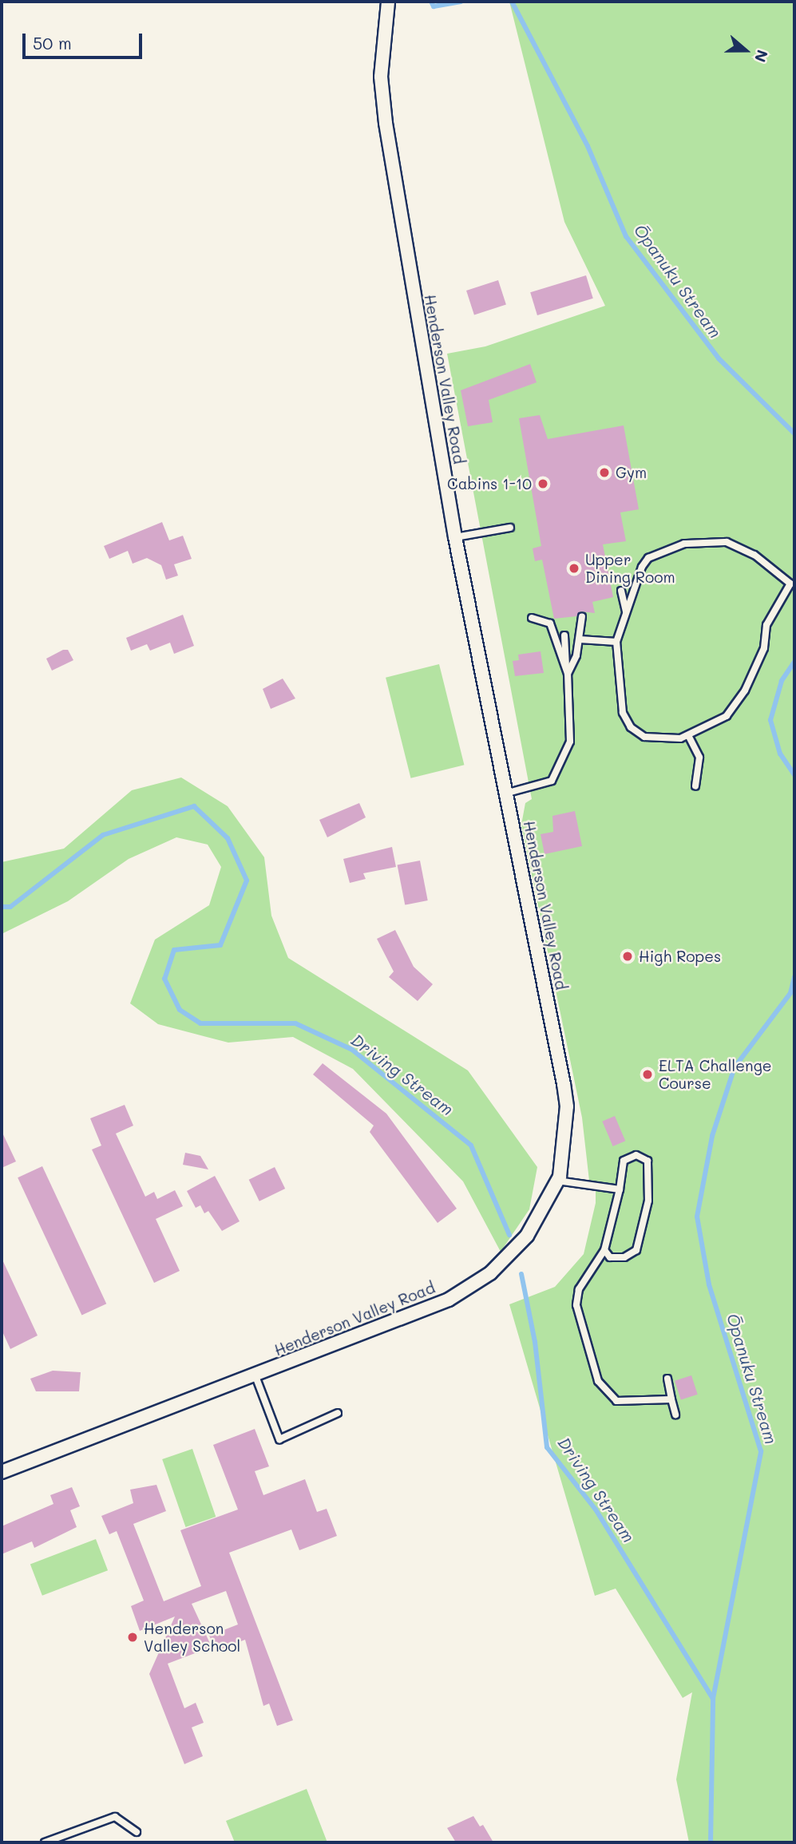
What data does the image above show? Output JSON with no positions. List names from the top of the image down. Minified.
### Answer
{"streets":{"street":["Henderson Valley Road"]},"water":["Ōpanuku Stream","Driving Stream"],"places":["Gym","Cabins 1-10","Upper Dining Room","High Ropes","ELTA Challenge Course","Henderson Valley School"],"scale_bar":"50 m","north":"right"}
